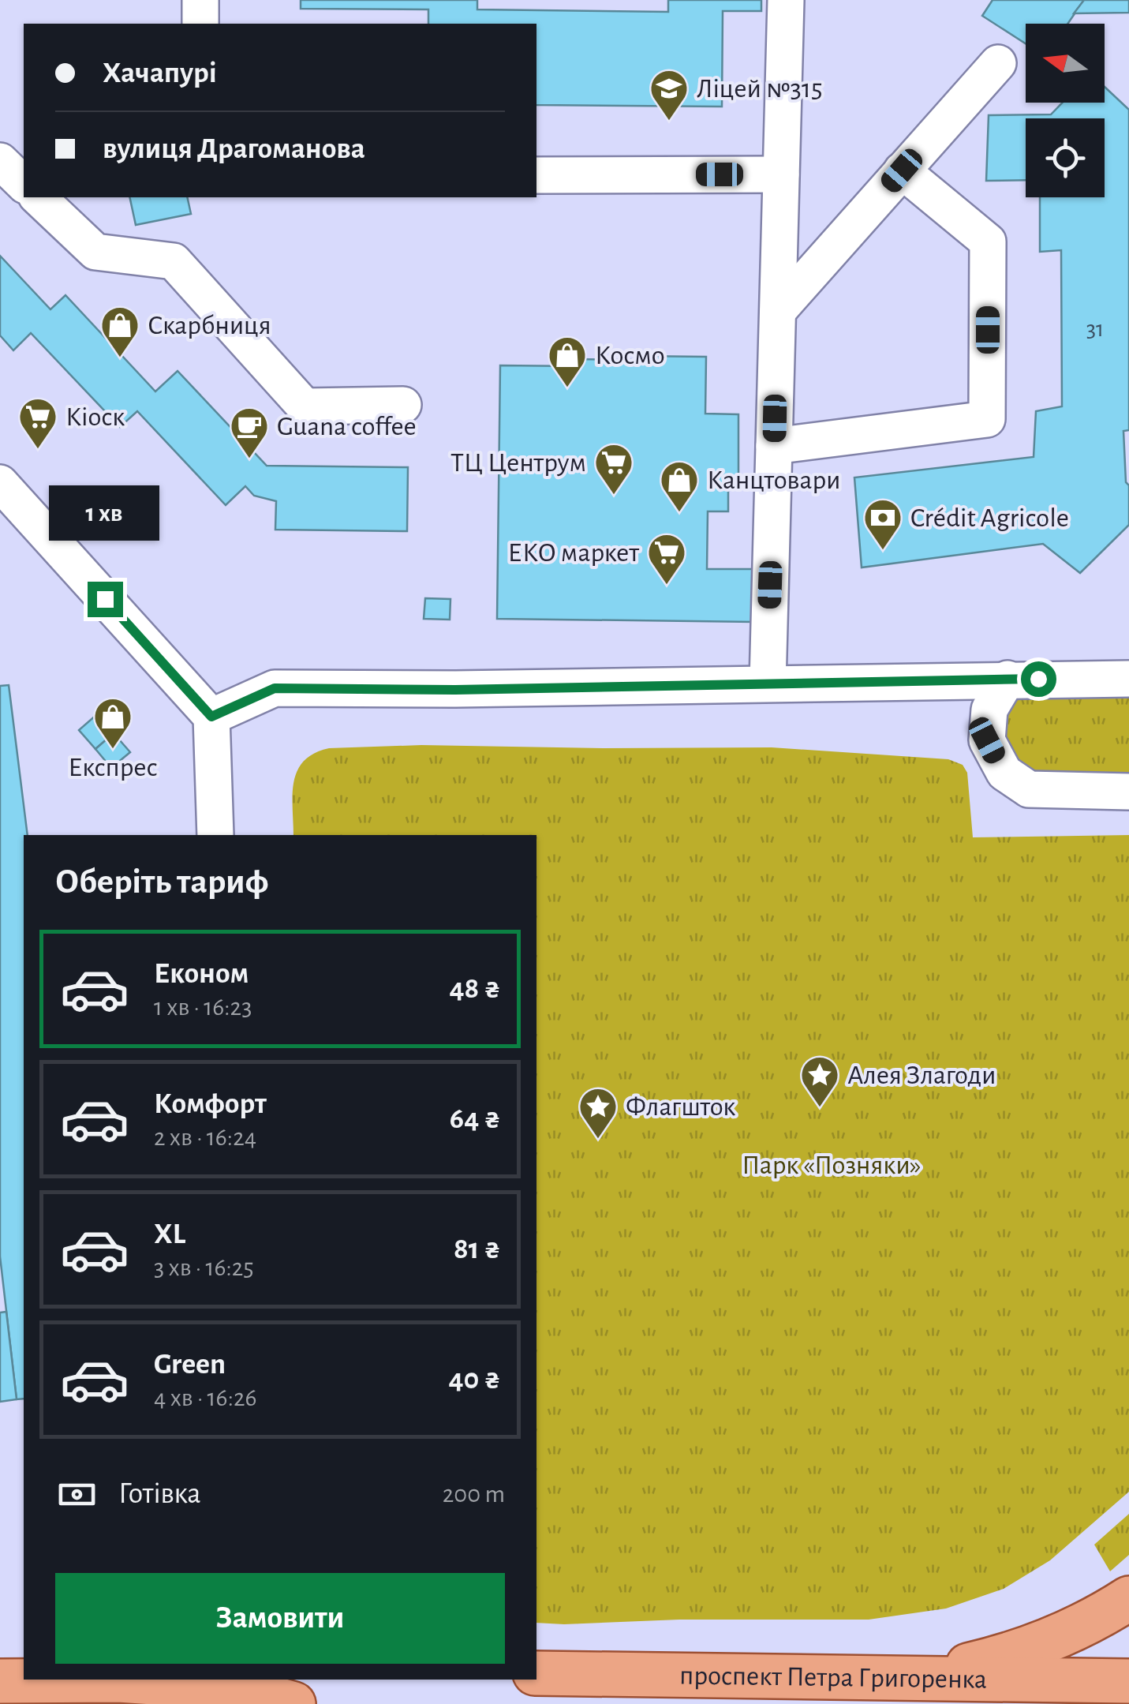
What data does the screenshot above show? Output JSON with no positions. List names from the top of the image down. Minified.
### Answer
{"streets":{"main road":["проспект Петра Григоренка"]},"parks":["Парк «Позняки»"],"places":{"school or university":["Ліцей №315"],"shop":["Скарбниця","Космо","Канцтовари","Експрес"],"supermarket":["Кіоск","ТЦ Центрум","ЕКО маркет"],"cafe":["Guana coffee"],"bank":["Crédit Agricole"],"place":["Алея Злагоди","Флагшток"]},"house_numbers":["31"],"north":"left","page":{"banner":["Хачапурі","вулиця Драгоманова"],"bubble":"1 хв","heading":"Оберіть тариф","list":[{"name":"Економ","note":"1 хв · 16:23","value":"48 ₴"},{"name":"Комфорт","note":"2 хв · 16:24","value":"64 ₴"},{"name":"XL","note":"3 хв · 16:25","value":"81 ₴"},{"name":"Green","note":"4 хв · 16:26","value":"40 ₴"}],"pay":["Готівка","200 m"],"buttons":"Замовити"}}
